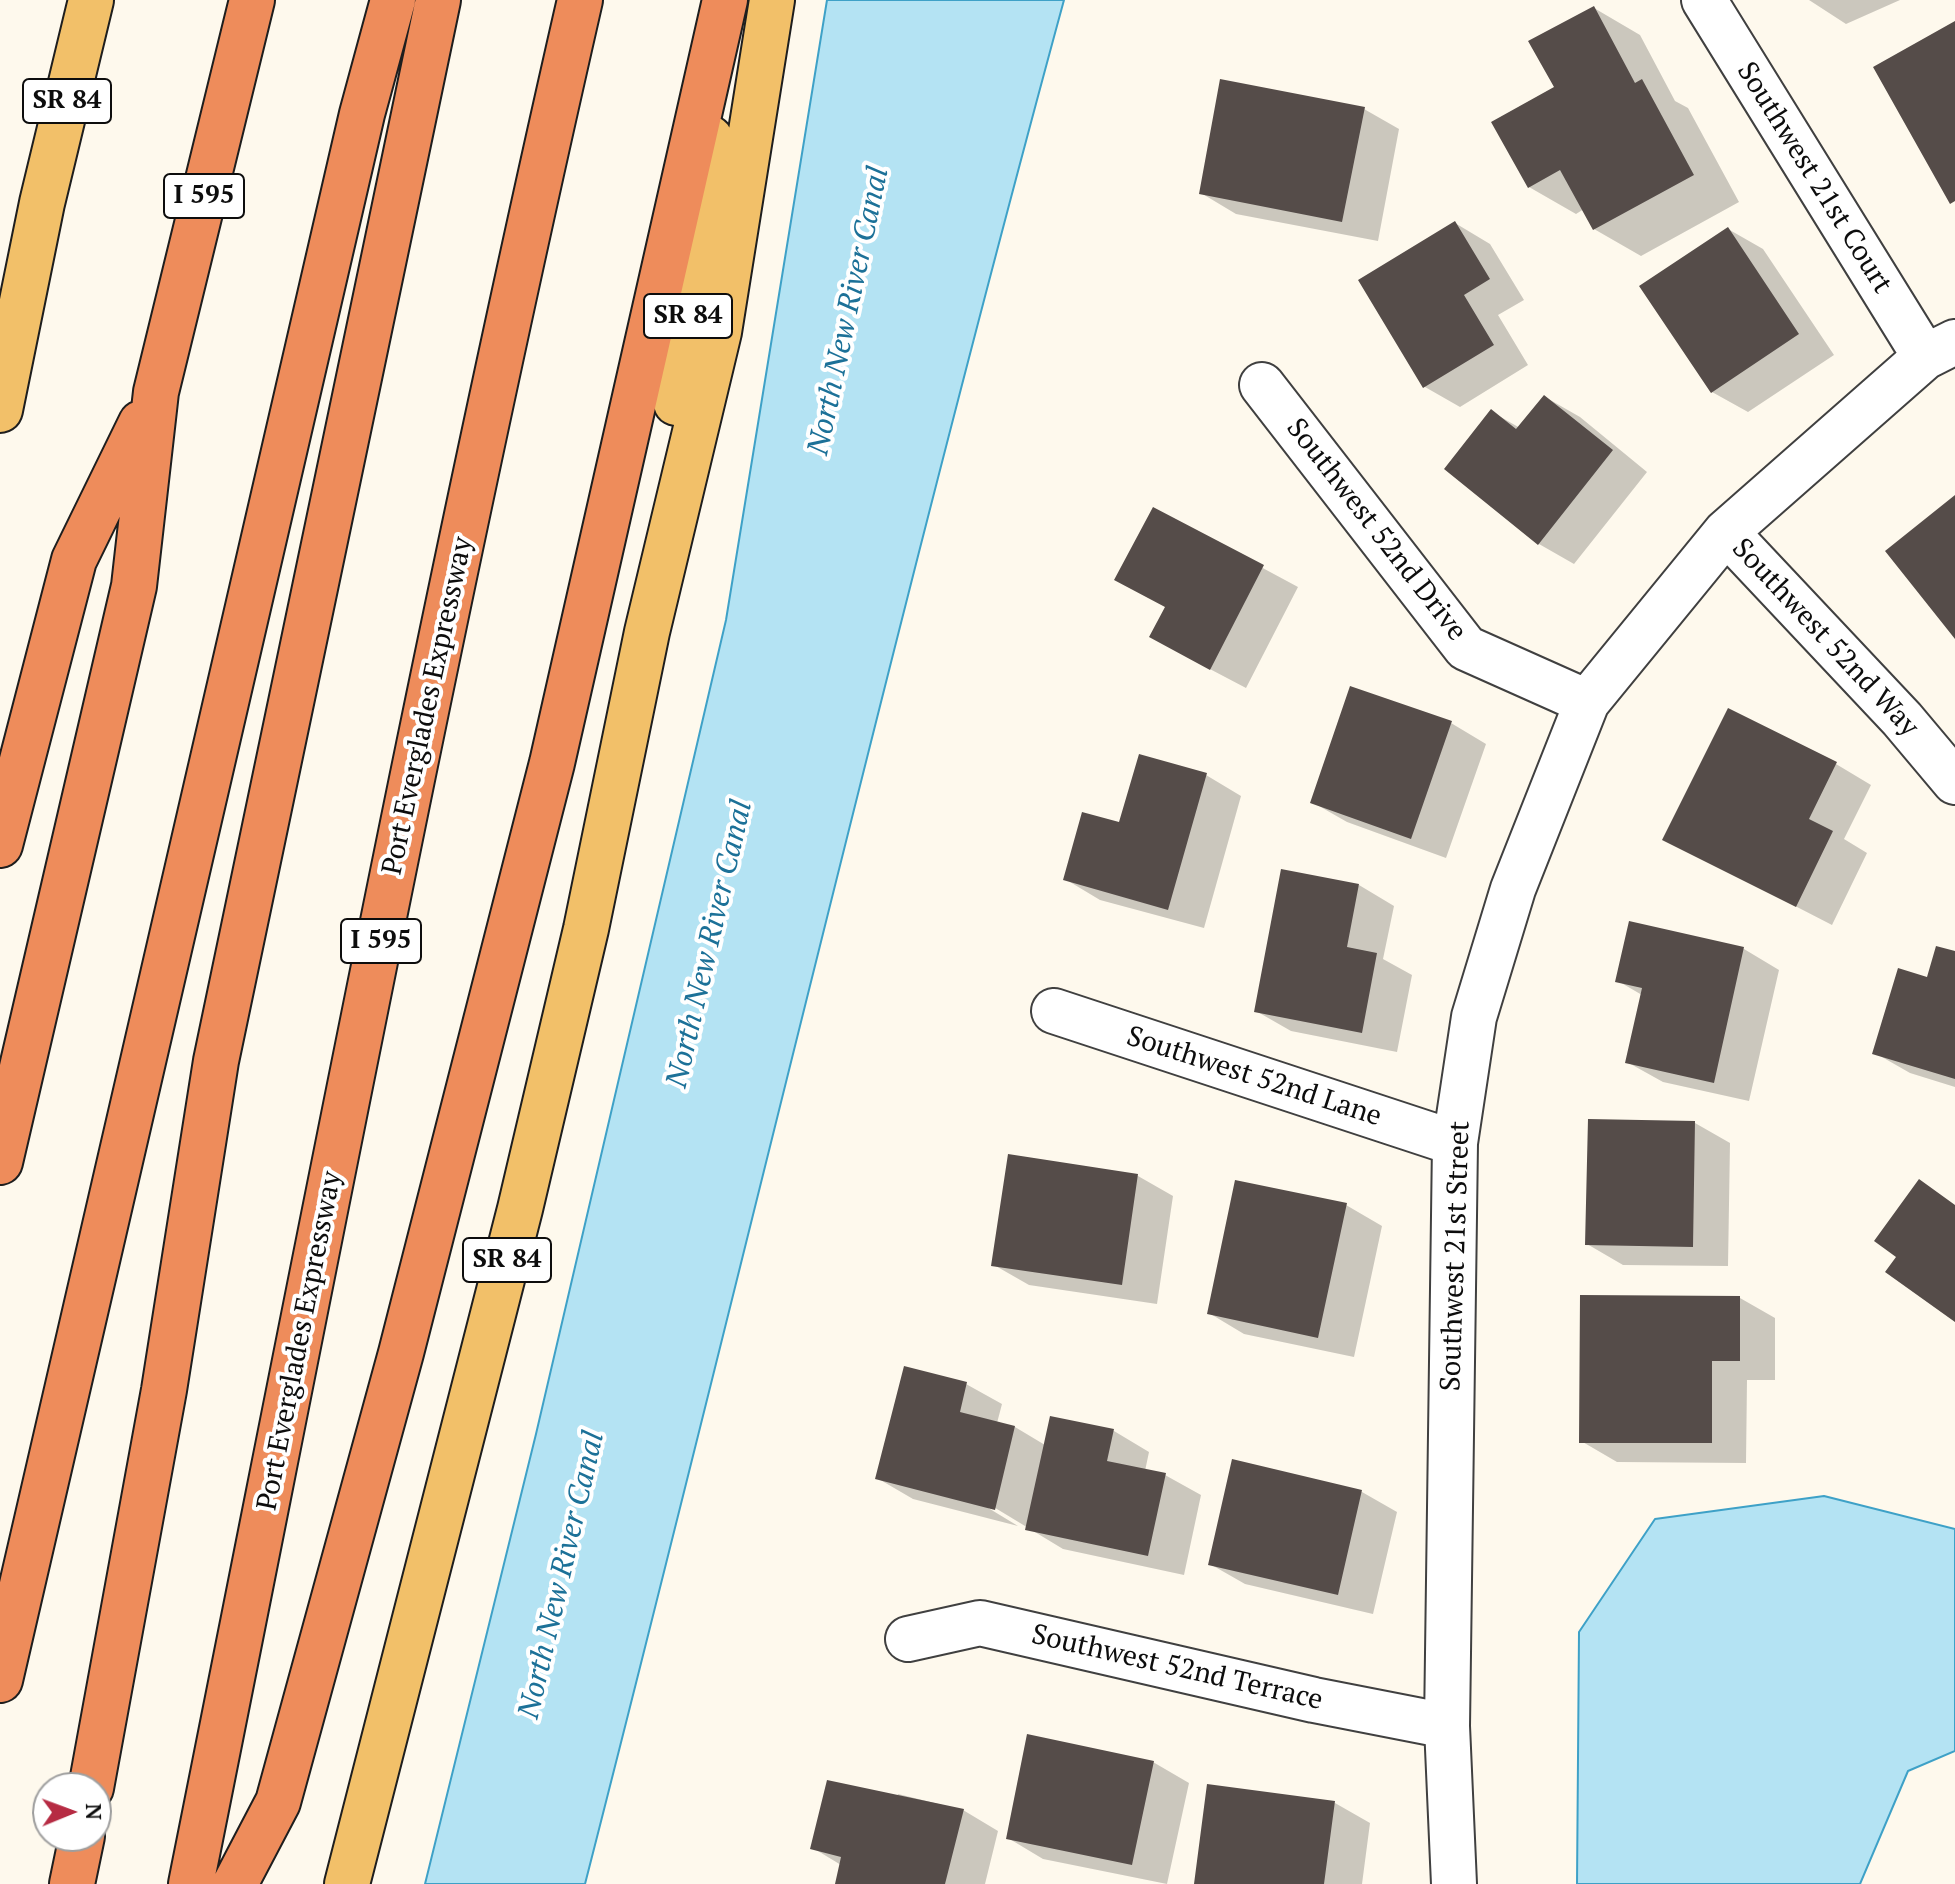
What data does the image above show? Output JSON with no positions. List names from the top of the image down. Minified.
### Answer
{"streets":{"highway":["I 595","Port Everglades Expressway"],"main road":["SR 84"],"street":["Southwest 21st Court","Southwest 52nd Drive","Southwest 52nd Way","Southwest 52nd Lane","Southwest 21st Street","Southwest 52nd Terrace"]},"crossings":[["Southwest 21st Court","Southwest 21st Street"],["Southwest 52nd Drive","Southwest 21st Street"],["Southwest 52nd Way","Southwest 21st Street"],["Southwest 52nd Lane","Southwest 21st Street"],["Southwest 21st Street","Southwest 52nd Terrace"]],"water":["North New River Canal"],"north":"right"}
